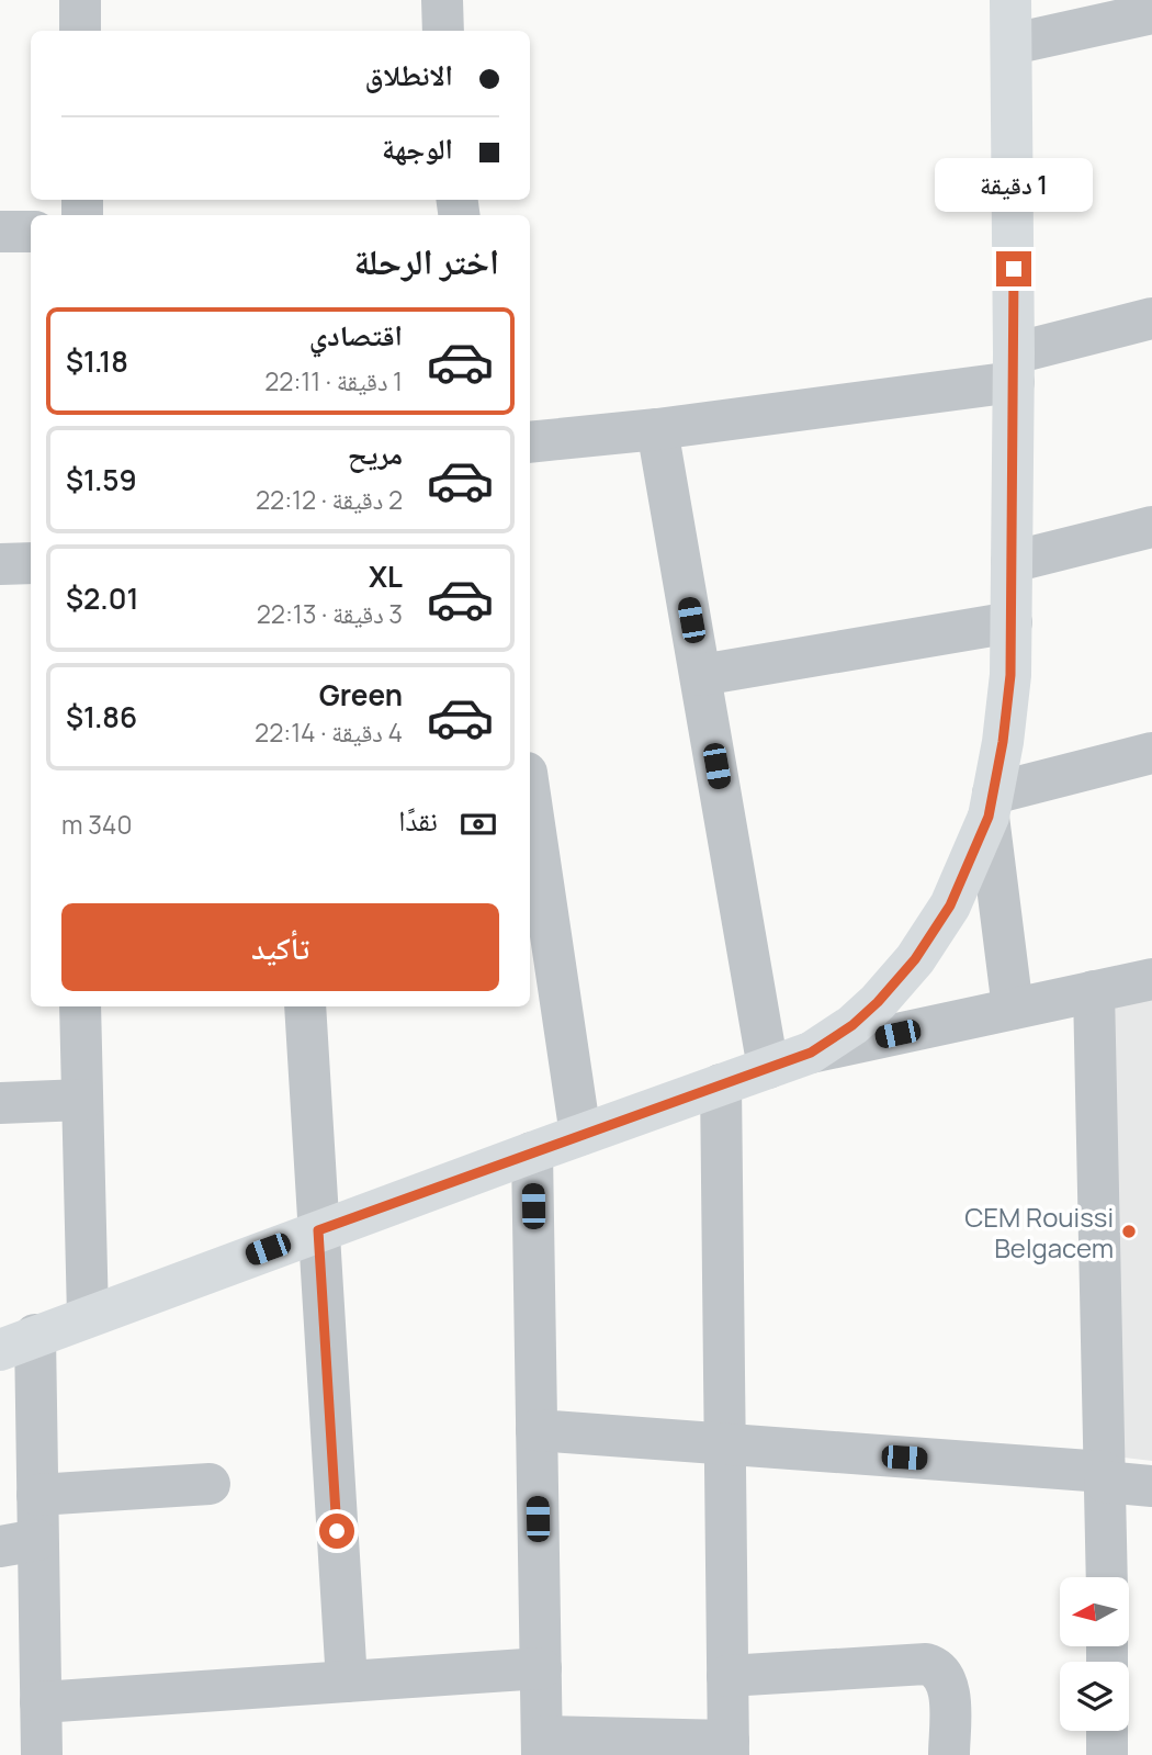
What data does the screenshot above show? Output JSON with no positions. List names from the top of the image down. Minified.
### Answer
{"places":["CEM Rouissi Belgacem"],"north":"left","page":{"banner":["الانطلاق","الوجهة"],"bubble":"1 دقيقة","heading":"اختر الرحلة","list":[{"name":"اقتصادي","note":"1 دقيقة · 22:11","value":"$1.18"},{"name":"مريح","note":"2 دقيقة · 22:12","value":"$1.59"},{"name":"XL","note":"3 دقيقة · 22:13","value":"$2.01"},{"name":"Green","note":"4 دقيقة · 22:14","value":"$1.86"}],"pay":["نقدًا","340 m"],"buttons":"تأكيد"}}
